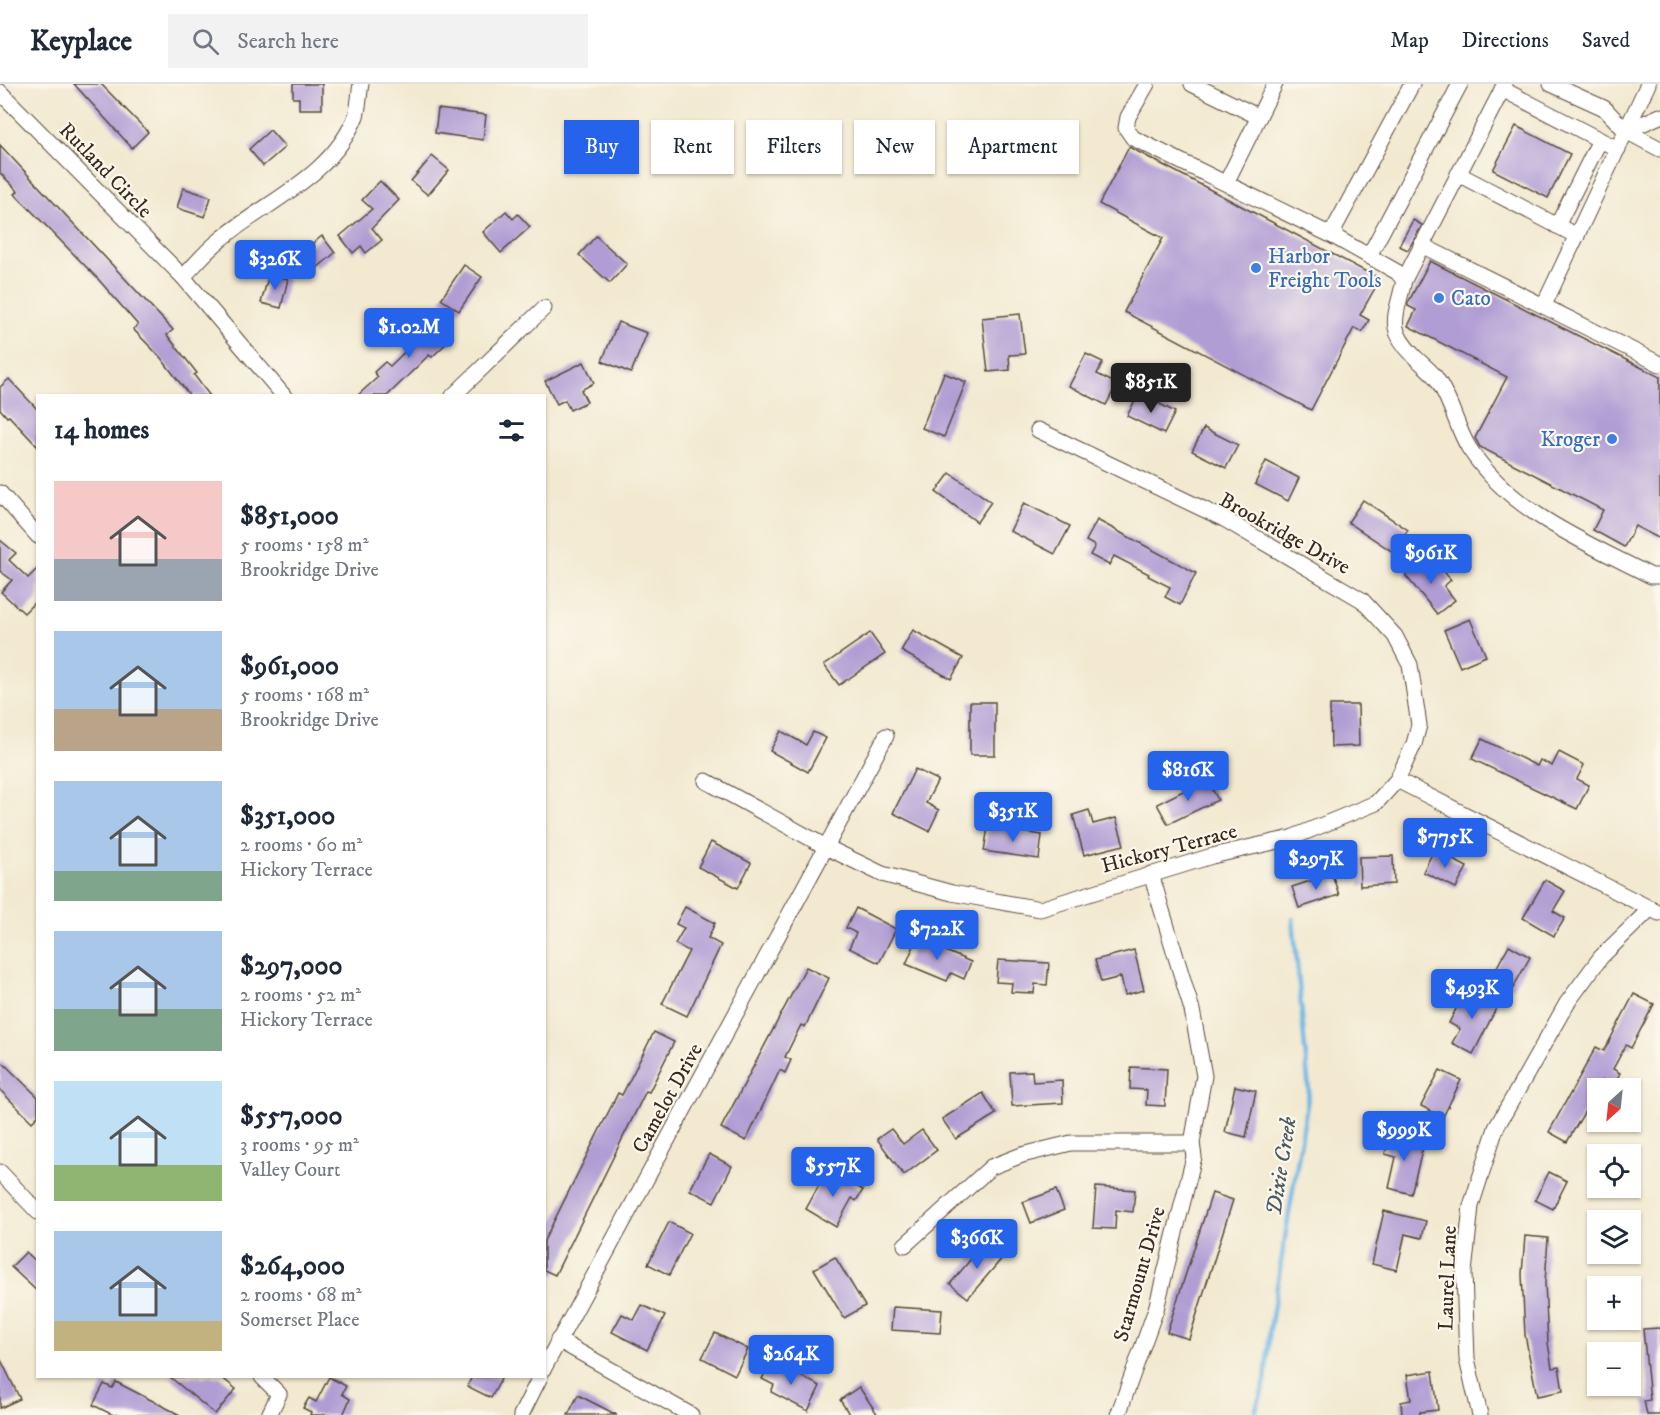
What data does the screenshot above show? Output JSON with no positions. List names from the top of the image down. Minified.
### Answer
{"streets":{"street":["Rutland Circle","Brookridge Drive","Hickory Terrace","Camelot Drive","Starmount Drive","Laurel Lane"]},"crossings":[["Brookridge Drive","Hickory Terrace"],["Hickory Terrace","Camelot Drive"],["Hickory Terrace","Starmount Drive"]],"water":["Dixie Creek"],"places":["Harbor Freight Tools","Cato","Kroger"],"north":"bottom left","page":{"header":"Keyplace","search":"Search here","nav":["Map","Directions","Saved"],"chip":["Buy","Rent","Filters","New","Apartment"],"price":["$326K","$1.02M","$851K","$961K","$816K","$351K","$775K","$297K","$722K","$493K","$999K","$557K","$366K","$264K"],"heading":"14 homes","list":[{"name":"$851,000","note":"5 rooms · 158 m² · Brookridge Drive"},{"name":"$961,000","note":"5 rooms · 168 m² · Brookridge Drive"},{"name":"$351,000","note":"2 rooms · 60 m² · Hickory Terrace"},{"name":"$297,000","note":"2 rooms · 52 m² · Hickory Terrace"},{"name":"$557,000","note":"3 rooms · 95 m² · Valley Court"},{"name":"$264,000","note":"2 rooms · 68 m² · Somerset Place"}],"map_buttons":["+","−"]}}
